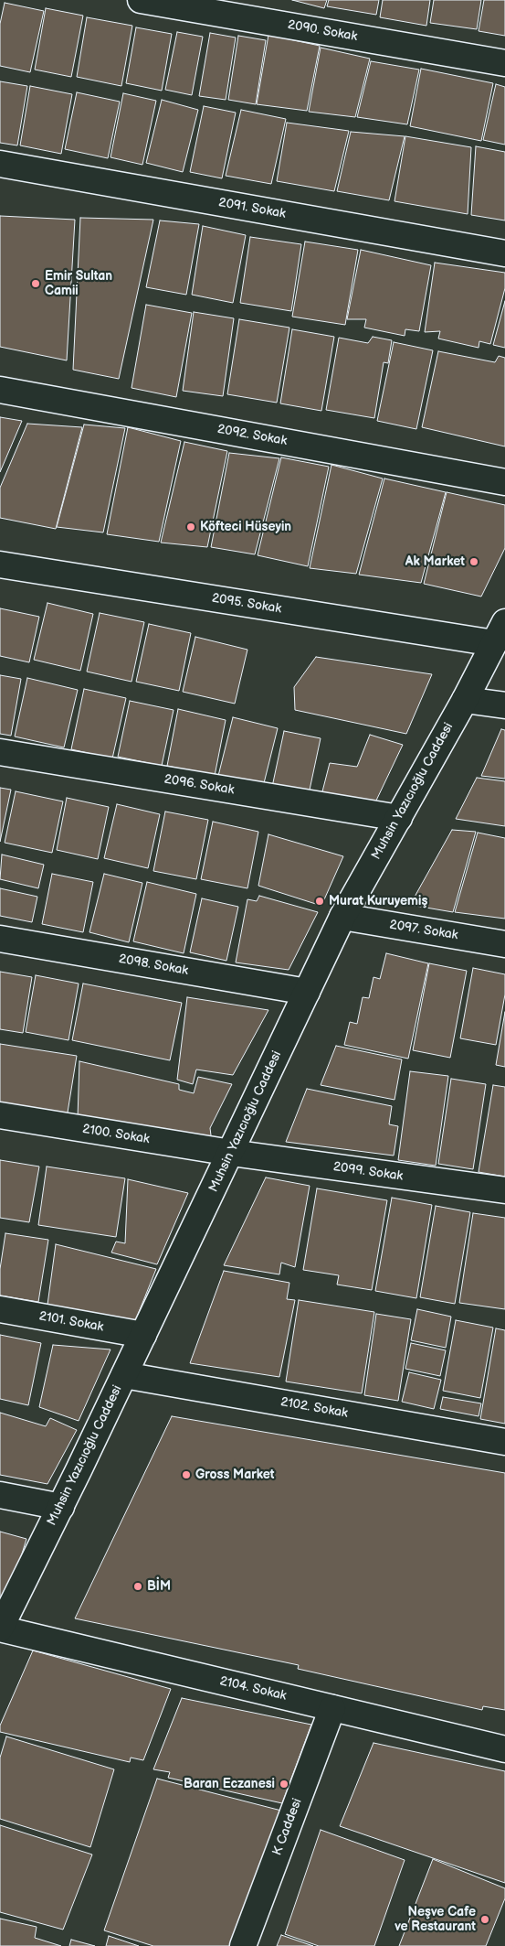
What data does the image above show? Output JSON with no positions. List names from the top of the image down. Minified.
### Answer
{"streets":{"street":["2090. Sokak","2091. Sokak","2092. Sokak","2095. Sokak","2096. Sokak","Muhsin Yazıcıoğlu Caddesi","2097. Sokak","2098. Sokak","2100. Sokak","2099. Sokak","2101. Sokak","2102. Sokak","2104. Sokak","K Caddesi"]},"crossings":[["2095. Sokak","Muhsin Yazıcıoğlu Caddesi"],["2096. Sokak","Muhsin Yazıcıoğlu Caddesi"],["Muhsin Yazıcıoğlu Caddesi","2097. Sokak"],["Muhsin Yazıcıoğlu Caddesi","2098. Sokak"],["Muhsin Yazıcıoğlu Caddesi","2100. Sokak"],["Muhsin Yazıcıoğlu Caddesi","2099. Sokak"],["Muhsin Yazıcıoğlu Caddesi","2101. Sokak"],["Muhsin Yazıcıoğlu Caddesi","2102. Sokak"],["Muhsin Yazıcıoğlu Caddesi","2104. Sokak"],["2100. Sokak","2099. Sokak"],["2104. Sokak","K Caddesi"]],"places":["Emir Sultan Camii","Köfteci Hüseyin","Ak Market","Murat Kuruyemiş","Gross Market","BİM","Baran Eczanesi","Neşve Cafe ve Restaurant"]}
